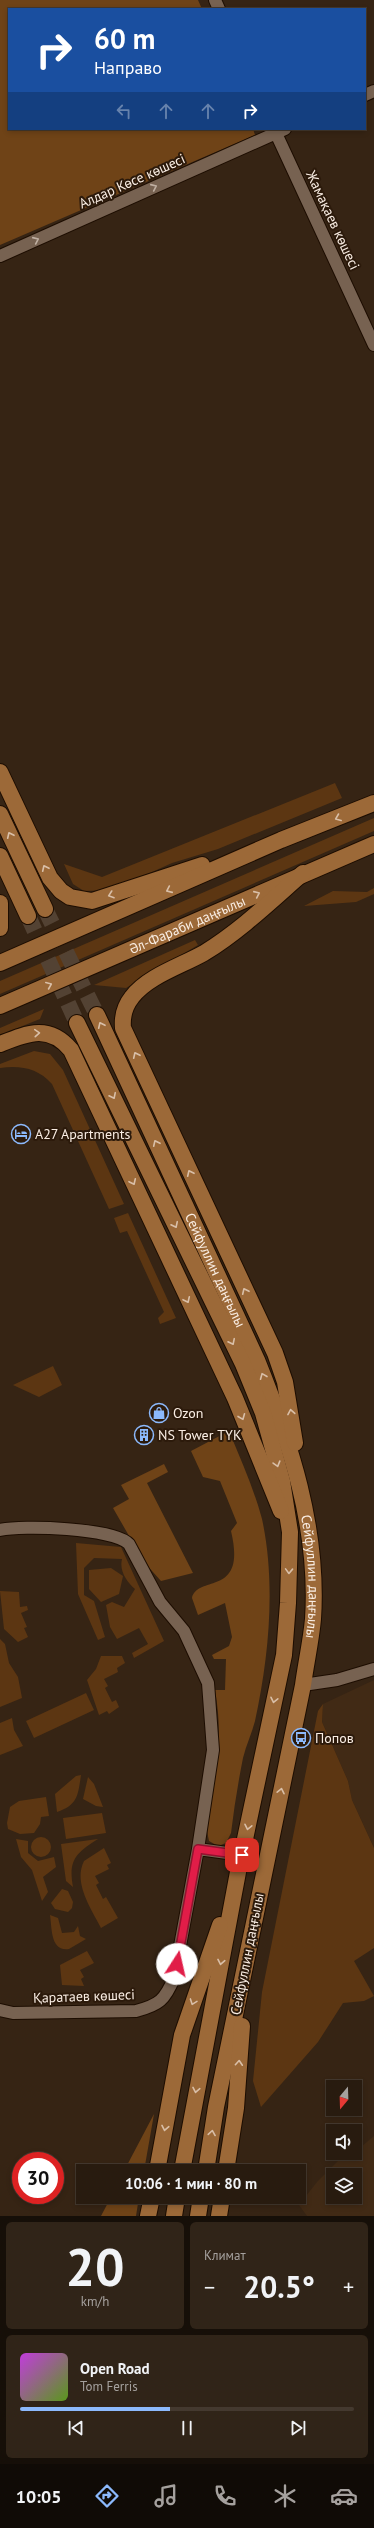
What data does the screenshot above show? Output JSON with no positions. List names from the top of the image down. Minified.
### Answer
{"streets":{"main road":["Әл-Фараби даңғылы","Сейфуллин даңғылы"],"street":["Алдар Көсе көшесі","Жамақаев көшесі","Қаратаев көшесі"]},"crossings":[["Алдар Көсе көшесі","Жамақаев көшесі"]],"one_way":["Алдар Көсе көшесі"],"places":{"hotel":["A27 Apartments"],"shop":["Ozon"],"building":["NS Tower ТҮК"],"bus stop":["Попов"]},"north":"bottom","page":{"turn":["60 m","Направо"],"limit":"30","trip":"10:06 · 1 мин · 80 m","tile":[["20","km/h"],"Климат"],"heat":["−","20.5°","+"],"song":["Open Road","Tom Ferris"],"tabs":"10:05"}}
